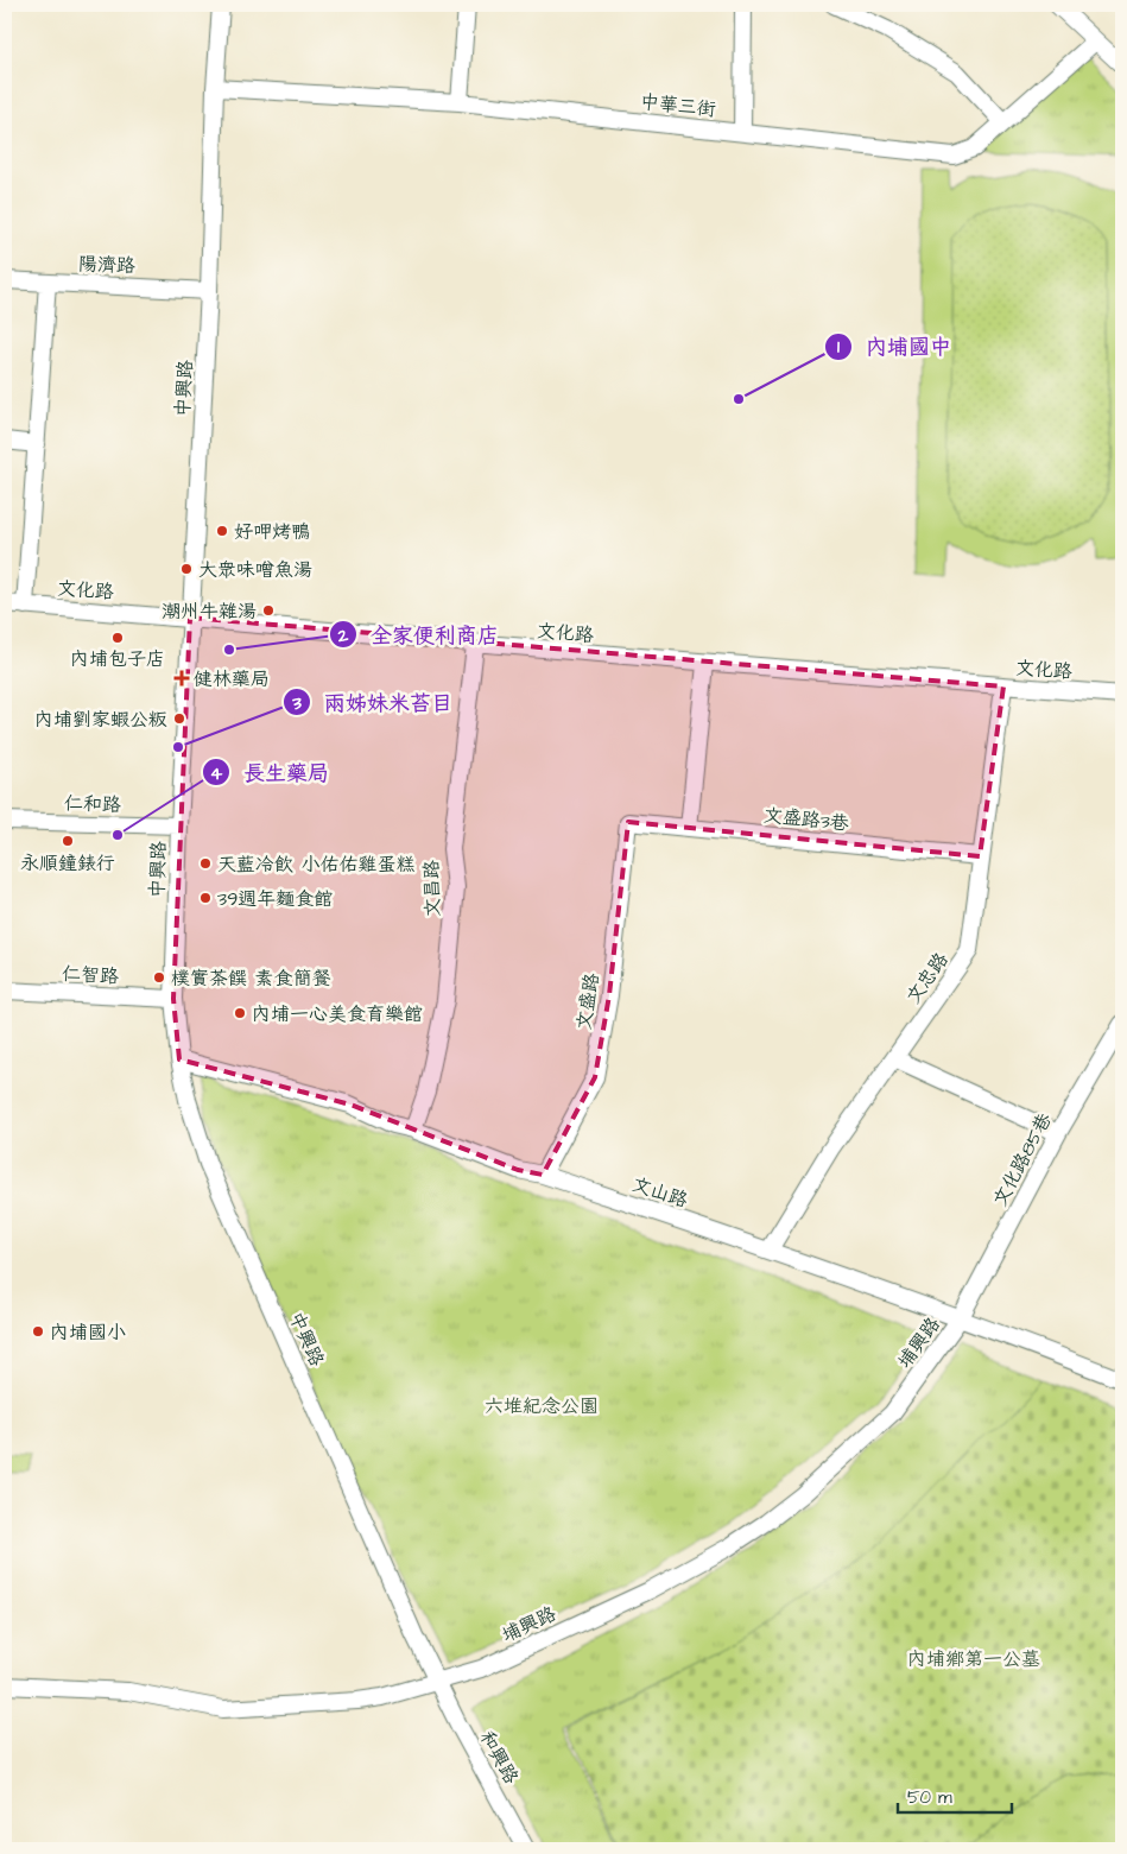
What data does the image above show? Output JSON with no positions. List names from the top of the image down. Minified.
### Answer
{"streets":{"street":["中華三街","陽濟路","中興路","文化路","仁和路","文盛路3巷","文昌路","仁智路","文忠路","文盛路","文化路85巷","文山路","埔興路","和興路"]},"crossings":[["中華三街","中興路"],["陽濟路","中興路"],["中興路","文化路"],["中興路","仁和路"],["中興路","仁智路"],["中興路","文山路"],["中興路","埔興路"],["中興路","和興路"],["文化路","文昌路"],["文化路","文忠路"],["文盛路3巷","文忠路"],["文盛路3巷","文盛路"],["文昌路","文山路"],["文忠路","文山路"],["文盛路","文山路"],["文化路85巷","文山路"],["文化路85巷","埔興路"],["文山路","埔興路"],["埔興路","和興路"]],"parks":["六堆紀念公園","內埔鄉第一公墓"],"places":{"other":["內埔國中","好呷烤鴨","大衆味噌魚湯","潮州牛雜湯","內埔包子店","全家便利商店","內埔劉家蝦公粄","兩姊妹米苔目","長生藥局","永順鐘錶行","天藍冷飲 小佑佑雞蛋糕","39週年麵食館","樸實茶饌 素食簡餐","內埔一心美食育樂館","內埔國小"],"health":["健林藥局"]},"scale_bar":"50 m"}
